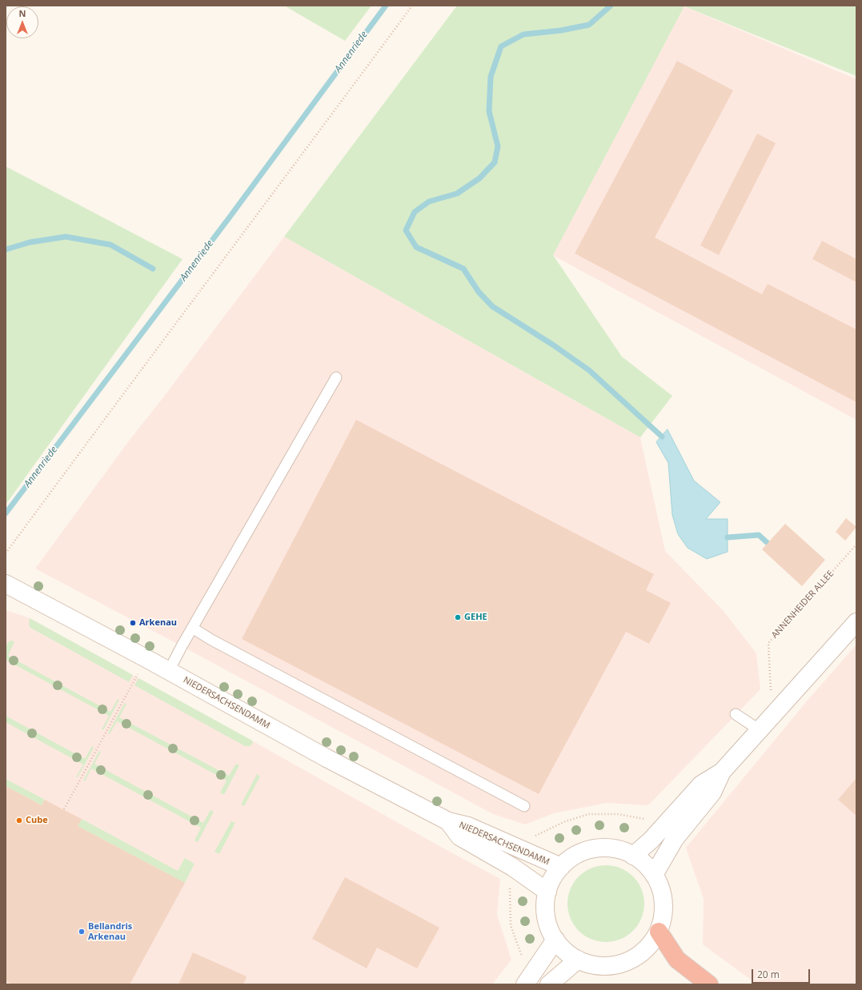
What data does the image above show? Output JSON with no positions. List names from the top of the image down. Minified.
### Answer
{"streets":{"main road":["NIEDERSACHSENDAMM"],"path":["ANNENHEIDER ALLEE"]},"water":["Annenriede"],"places":["GEHE","Arkenau","Cube","Bellandris Arkenau"],"scale_bar":"20 m","north":"top"}
